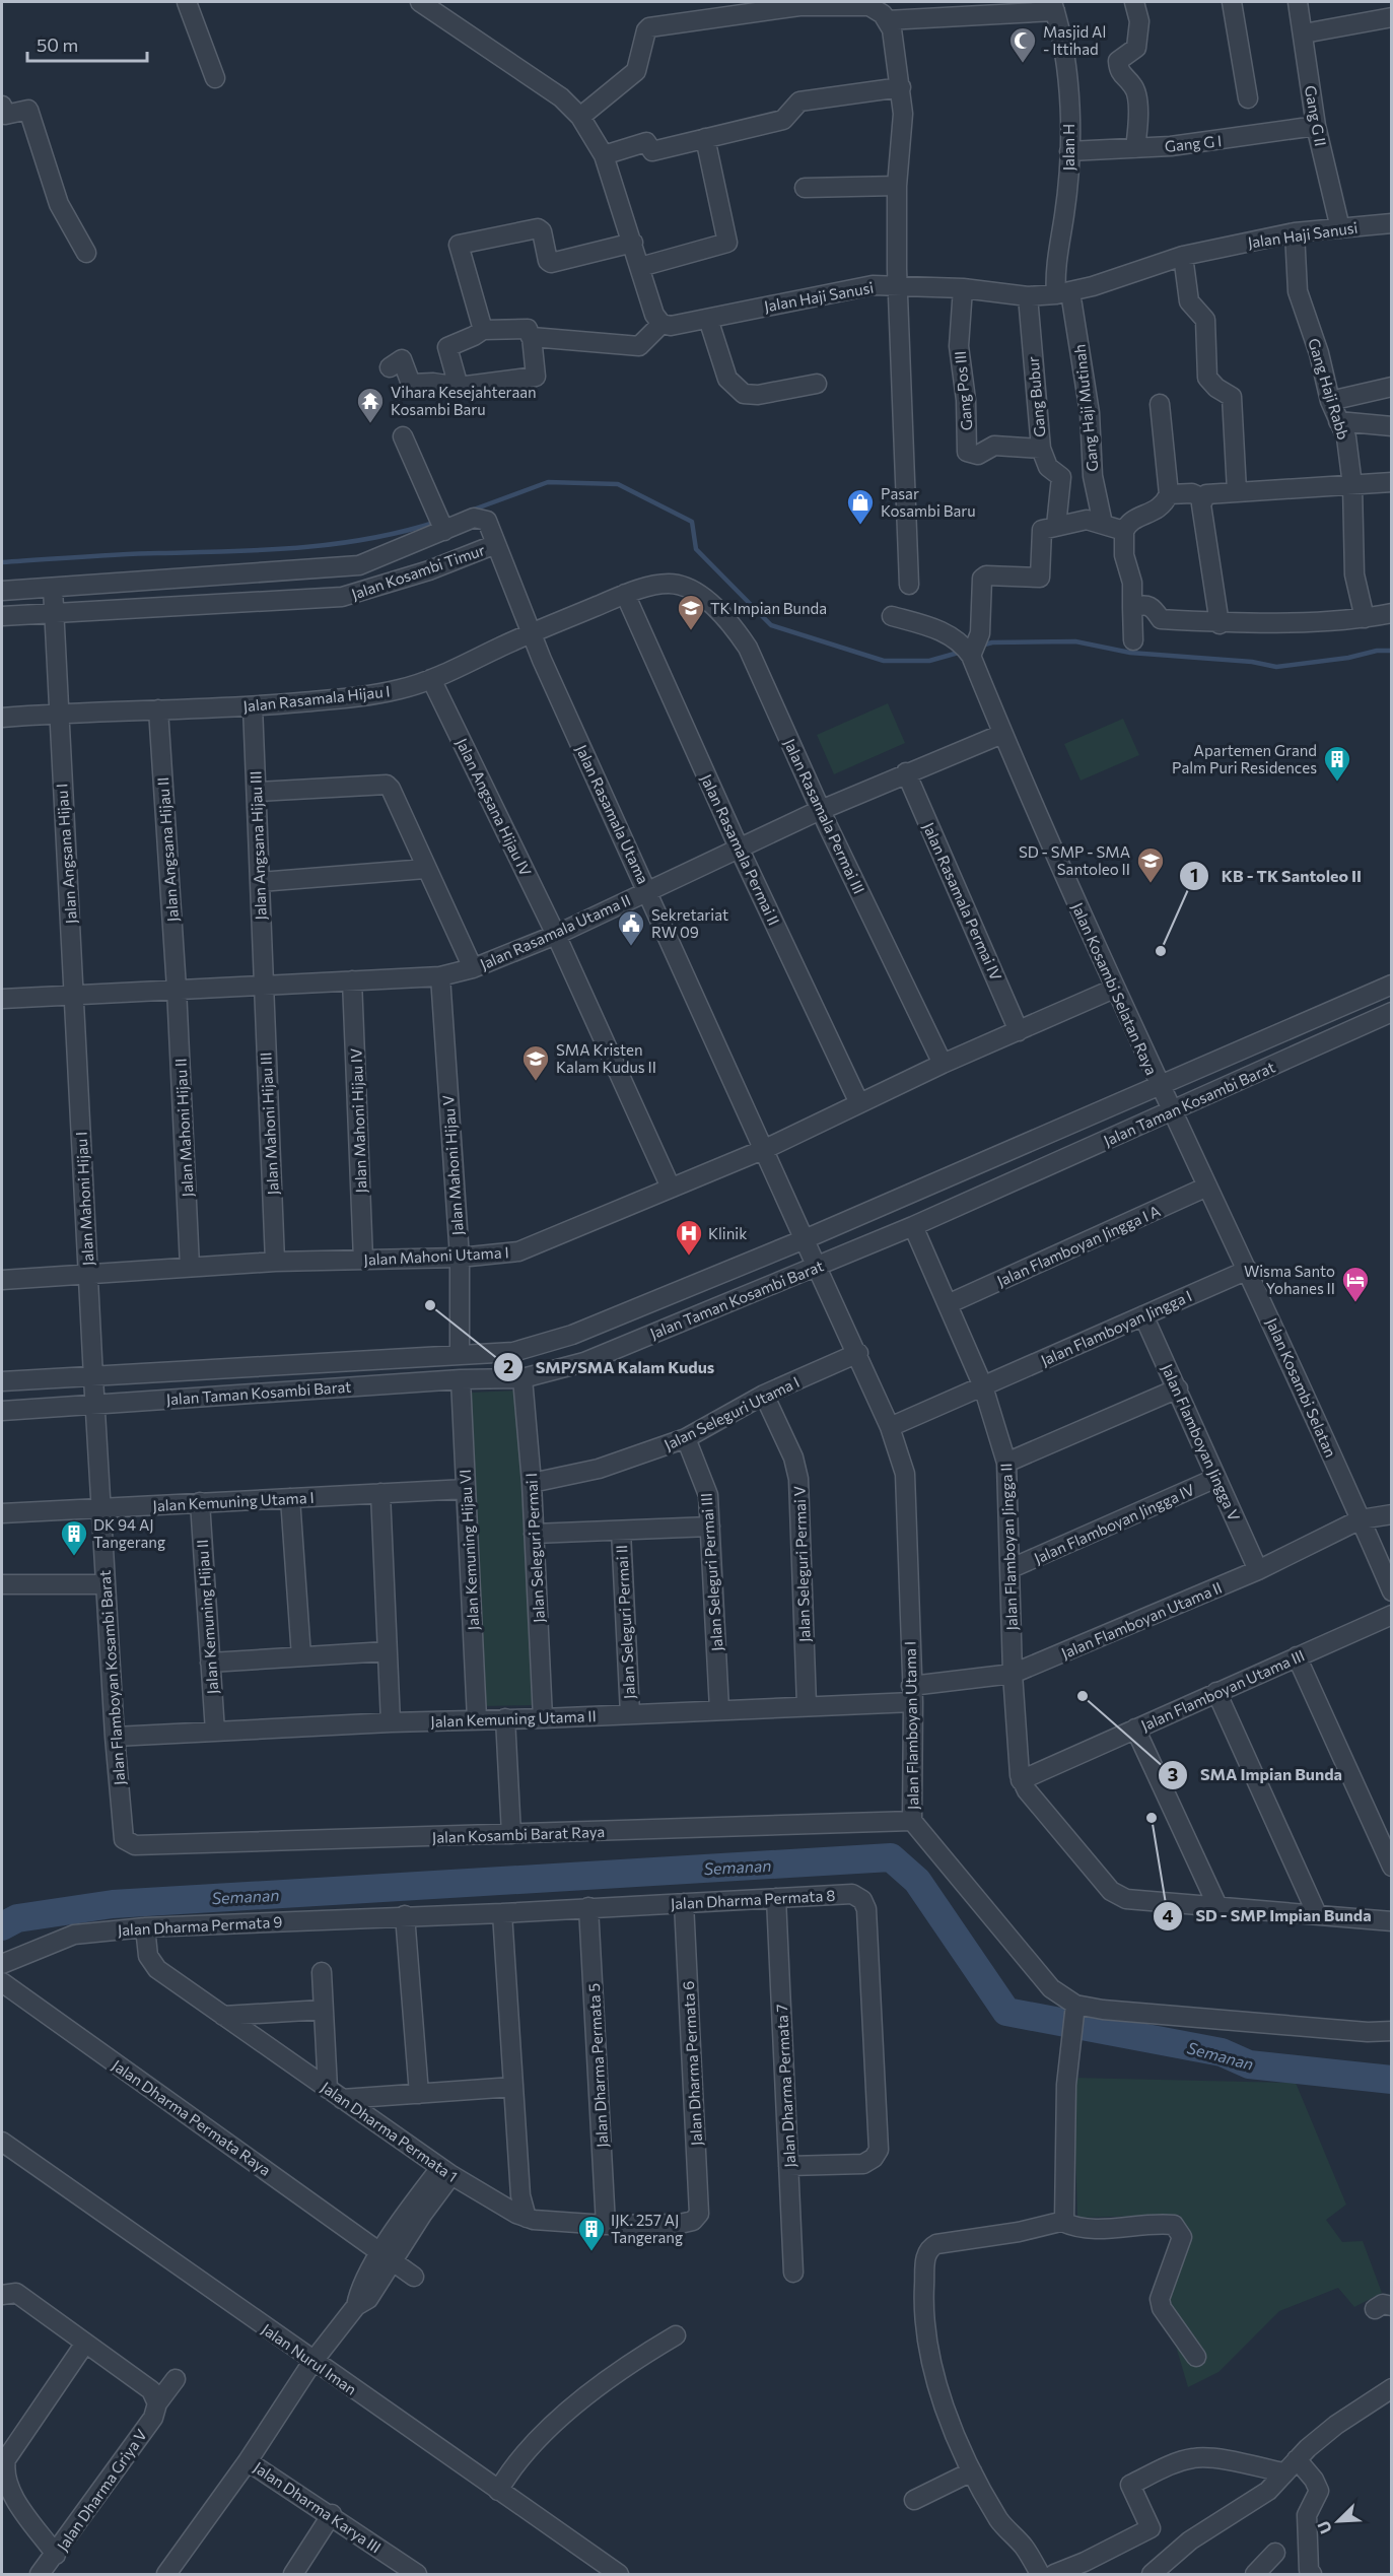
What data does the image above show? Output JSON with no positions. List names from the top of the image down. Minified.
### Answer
{"streets":{"street":["Gang G II","Gang G I","Jalan H","Jalan Haji Sanusi","Gang Haji Rabb","Gang Pos III","Gang Bubur","Gang Haji Mutinah","Jalan Kosambi Timur","Jalan Rasamala Hijau I","Jalan Angsana Hijau IV","Jalan Rasamala Utama","Jalan Rasamala Permai III","Jalan Angsana Hijau III","Jalan Angsana Hijau II","Jalan Rasamala Permai II","Jalan Angsana Hijau I","Jalan Rasamala Permai IV","Jalan Rasamala Utama II","Jalan Kosambi Selatan Raya","Jalan Taman Kosambi Barat","Jalan Mahoni Hijau IV","Jalan Mahoni Hijau III","Jalan Mahoni Hijau II","Jalan Mahoni Hijau V","Jalan Mahoni Hijau I","Jalan Flamboyan Jingga I A","Jalan Mahoni Utama I","Jalan Flamboyan Jingga I","Jalan Kosambi Selatan","Jalan Seleguri Utama I","Jalan Flamboyan Jingga V","Jalan Kemuning Utama I","Jalan Flamboyan Jingga IV","Jalan Flamboyan Jingga II","Jalan Seleguri Permai I","Jalan Kemuning Hijau VI","Jalan Seleguri Permai V","Jalan Seleguri Permai III","Jalan Kemuning Hijau II","Jalan Flamboyan Utama II","Jalan Seleguri Permai II","Jalan Flamboyan Kosambi Barat","Jalan Flamboyan Utama III","Jalan Kemuning Utama II","Jalan Flamboyan Utama I","Jalan Kosambi Barat Raya","Jalan Dharma Permata 8","Jalan Dharma Permata 9","Jalan Dharma Permata 6","Jalan Dharma Permata 5","Jalan Dharma Permata 7","Jalan Dharma Permata Raya","Jalan Dharma Permata 1","Jalan Nurul Iman","Jalan Dharma Griya V","Jalan Dharma Karya III"]},"crossings":[["Gang G II","Gang G I"],["Gang G II","Jalan Haji Sanusi"],["Gang G I","Jalan H"],["Jalan H","Jalan Haji Sanusi"],["Jalan H","Gang Haji Mutinah"],["Jalan Haji Sanusi","Gang Haji Rabb"],["Jalan Haji Sanusi","Gang Pos III"],["Jalan Haji Sanusi","Gang Bubur"],["Jalan Haji Sanusi","Gang Haji Mutinah"],["Gang Pos III","Gang Bubur"],["Jalan Kosambi Timur","Jalan Rasamala Utama"],["Jalan Kosambi Timur","Jalan Angsana Hijau I"],["Jalan Rasamala Hijau I","Jalan Angsana Hijau IV"],["Jalan Rasamala Hijau I","Jalan Rasamala Utama"],["Jalan Rasamala Hijau I","Jalan Rasamala Permai III"],["Jalan Rasamala Hijau I","Jalan Angsana Hijau III"],["Jalan Rasamala Hijau I","Jalan Angsana Hijau II"],["Jalan Rasamala Hijau I","Jalan Rasamala Permai II"],["Jalan Rasamala Hijau I","Jalan Angsana Hijau I"],["Jalan Angsana Hijau IV","Jalan Rasamala Utama II"],["Jalan Angsana Hijau IV","Jalan Mahoni Utama I"],["Jalan Rasamala Utama","Jalan Rasamala Utama II"],["Jalan Rasamala Utama","Jalan Taman Kosambi Barat"],["Jalan Rasamala Utama","Jalan Mahoni Utama I"],["Jalan Rasamala Utama","Jalan Flamboyan Utama I"],["Jalan Rasamala Permai III","Jalan Rasamala Utama II"],["Jalan Angsana Hijau III","Jalan Rasamala Utama II"],["Jalan Angsana Hijau III","Jalan Mahoni Hijau III"],["Jalan Angsana Hijau II","Jalan Rasamala Utama II"],["Jalan Angsana Hijau II","Jalan Mahoni Hijau II"],["Jalan Rasamala Permai II","Jalan Rasamala Utama II"],["Jalan Angsana Hijau I","Jalan Rasamala Utama II"],["Jalan Angsana Hijau I","Jalan Mahoni Hijau I"],["Jalan Rasamala Permai IV","Jalan Rasamala Utama II"],["Jalan Rasamala Utama II","Jalan Kosambi Selatan Raya"],["Jalan Rasamala Utama II","Jalan Mahoni Hijau IV"],["Jalan Rasamala Utama II","Jalan Mahoni Hijau III"],["Jalan Rasamala Utama II","Jalan Mahoni Hijau II"],["Jalan Rasamala Utama II","Jalan Mahoni Hijau V"],["Jalan Rasamala Utama II","Jalan Mahoni Hijau I"],["Jalan Kosambi Selatan Raya","Jalan Taman Kosambi Barat"],["Jalan Kosambi Selatan Raya","Jalan Kosambi Selatan"],["Jalan Taman Kosambi Barat","Jalan Mahoni Hijau V"],["Jalan Taman Kosambi Barat","Jalan Mahoni Hijau I"],["Jalan Taman Kosambi Barat","Jalan Kosambi Selatan"],["Jalan Taman Kosambi Barat","Jalan Seleguri Permai I"],["Jalan Taman Kosambi Barat","Jalan Kemuning Hijau VI"],["Jalan Taman Kosambi Barat","Jalan Flamboyan Kosambi Barat"],["Jalan Taman Kosambi Barat","Jalan Flamboyan Utama I"],["Jalan Mahoni Hijau IV","Jalan Mahoni Utama I"],["Jalan Mahoni Hijau III","Jalan Mahoni Utama I"],["Jalan Mahoni Hijau II","Jalan Mahoni Utama I"],["Jalan Mahoni Hijau V","Jalan Mahoni Utama I"],["Jalan Mahoni Hijau I","Jalan Mahoni Utama I"],["Jalan Mahoni Hijau I","Jalan Flamboyan Kosambi Barat"],["Jalan Flamboyan Jingga I A","Jalan Kosambi Selatan"],["Jalan Flamboyan Jingga I","Jalan Kosambi Selatan"],["Jalan Flamboyan Jingga I","Jalan Flamboyan Jingga V"],["Jalan Flamboyan Jingga I","Jalan Flamboyan Jingga II"],["Jalan Flamboyan Jingga I","Jalan Flamboyan Utama I"],["Jalan Kosambi Selatan","Jalan Flamboyan Utama II"],["Jalan Seleguri Utama I","Jalan Seleguri Permai I"],["Jalan Seleguri Utama I","Jalan Seleguri Permai V"],["Jalan Seleguri Utama I","Jalan Seleguri Permai III"],["Jalan Seleguri Utama I","Jalan Flamboyan Utama I"],["Jalan Flamboyan Jingga V","Jalan Flamboyan Jingga IV"],["Jalan Flamboyan Jingga V","Jalan Flamboyan Utama II"],["Jalan Kemuning Utama I","Jalan Kemuning Hijau VI"],["Jalan Kemuning Utama I","Jalan Kemuning Hijau II"],["Jalan Kemuning Utama I","Jalan Flamboyan Kosambi Barat"],["Jalan Flamboyan Jingga IV","Jalan Flamboyan Jingga II"],["Jalan Flamboyan Jingga II","Jalan Flamboyan Utama II"],["Jalan Flamboyan Jingga II","Jalan Flamboyan Utama III"],["Jalan Seleguri Permai I","Jalan Kemuning Utama II"],["Jalan Kemuning Hijau VI","Jalan Kemuning Utama II"],["Jalan Seleguri Permai V","Jalan Kemuning Utama II"],["Jalan Seleguri Permai III","Jalan Kemuning Utama II"],["Jalan Kemuning Hijau II","Jalan Kemuning Utama II"],["Jalan Flamboyan Utama II","Jalan Kemuning Utama II"],["Jalan Flamboyan Utama II","Jalan Flamboyan Utama I"],["Jalan Seleguri Permai II","Jalan Kemuning Utama II"],["Jalan Flamboyan Kosambi Barat","Jalan Kemuning Utama II"],["Jalan Flamboyan Kosambi Barat","Jalan Kosambi Barat Raya"],["Jalan Kemuning Utama II","Jalan Flamboyan Utama I"],["Jalan Flamboyan Utama I","Jalan Kosambi Barat Raya"],["Jalan Dharma Permata 8","Jalan Dharma Permata 9"],["Jalan Dharma Permata 8","Jalan Dharma Permata 6"],["Jalan Dharma Permata 8","Jalan Dharma Permata 5"],["Jalan Dharma Permata 8","Jalan Dharma Permata 7"],["Jalan Dharma Permata 9","Jalan Dharma Permata 1"],["Jalan Dharma Permata 6","Jalan Dharma Permata 1"],["Jalan Dharma Permata 5","Jalan Dharma Permata 1"]],"water":["Semanan"],"places":{"mosque":["Masjid Al - Ittihad"],"temple":["Vihara Kesejahteraan Kosambi Baru"],"shop":["Pasar Kosambi Baru"],"school or university":["TK Impian Bunda","SD - SMP - SMA Santoleo II","SMA Kristen Kalam Kudus II"],"building":["Apartemen Grand Palm Puri Residences","DK 94 AJ Tangerang","IJK. 257 AJ Tangerang"],"public building":["Sekretariat RW 09"],"other":["KB - TK Santoleo II","SMP/SMA Kalam Kudus","SMA Impian Bunda","SD - SMP Impian Bunda"],"hospital":["Klinik"],"hotel":["Wisma Santo Yohanes II"]},"scale_bar":"50 m","north":"bottom left"}
